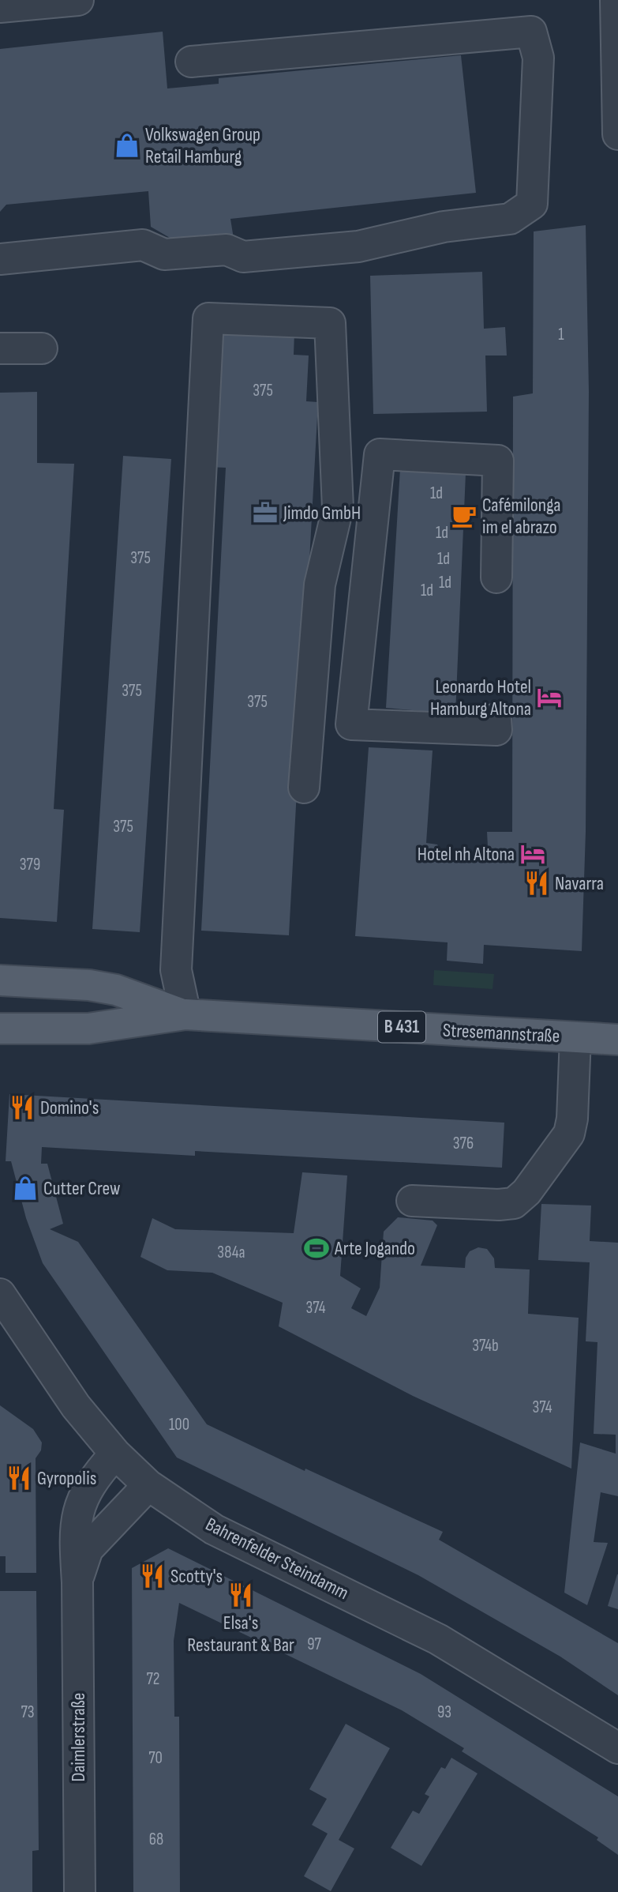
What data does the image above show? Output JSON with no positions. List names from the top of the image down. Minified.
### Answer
{"streets":{"main road":["B 431","Stresemannstraße"],"street":["Bahrenfelder Steindamm","Daimlerstraße"]},"crossings":[["Bahrenfelder Steindamm","Daimlerstraße"]],"places":{"shop":["Volkswagen Group Retail Hamburg","Cutter Crew"],"office":["Jimdo GmbH"],"cafe":["Cafémilonga im el abrazo"],"hotel":["Leonardo Hotel Hamburg Altona","Hotel nh Altona"],"restaurant":["Navarra","Domino's","Gyropolis","Scotty's","Elsa's Restaurant & Bar"],"sports":["Arte Jogando"]},"house_numbers":["1","375","1d","1d","375","1d","1d","1d","375","375","375","379","376","384a","374","374b","374","100","97","72","73","93","70","68"]}
